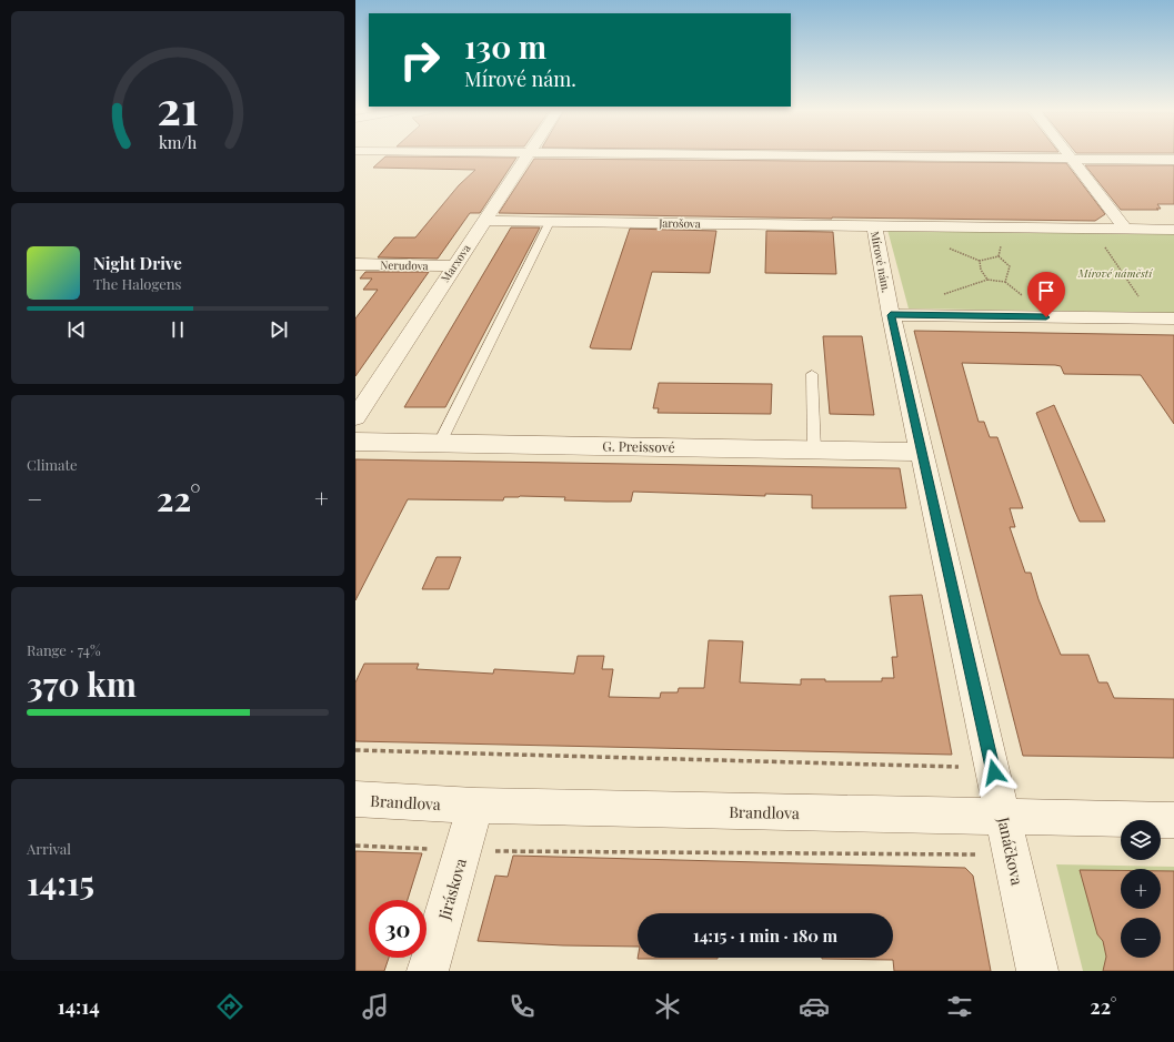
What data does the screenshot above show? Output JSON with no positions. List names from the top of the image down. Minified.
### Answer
{"streets":{"street":["Jarošova","Mírové nám.","Marxova","Nerudova","G. Preissové","Brandlova","Janáčkova","Jiráskova"]},"crossings":[["Jarošova","Mírové nám."],["Jarošova","Marxova"],["Mírové nám.","Janáčkova"],["Marxova","Nerudova"],["G. Preissové","Janáčkova"],["Brandlova","Janáčkova"],["Brandlova","Jiráskova"]],"parks":["Mírové náměstí"],"page":{"turn":["130 m","Mírové nám."],"song":["Night Drive","The Halogens"],"tile":["Climate",["Range · 74%","370 km"],["Arrival","14:15"]],"heat":["−","22°","+"],"map_buttons":["+","−"],"limit":"30","trip":"14:15 · 1 min · 180 m","tabs":["14:14","22°"],"gauge":["21","km/h"]}}
